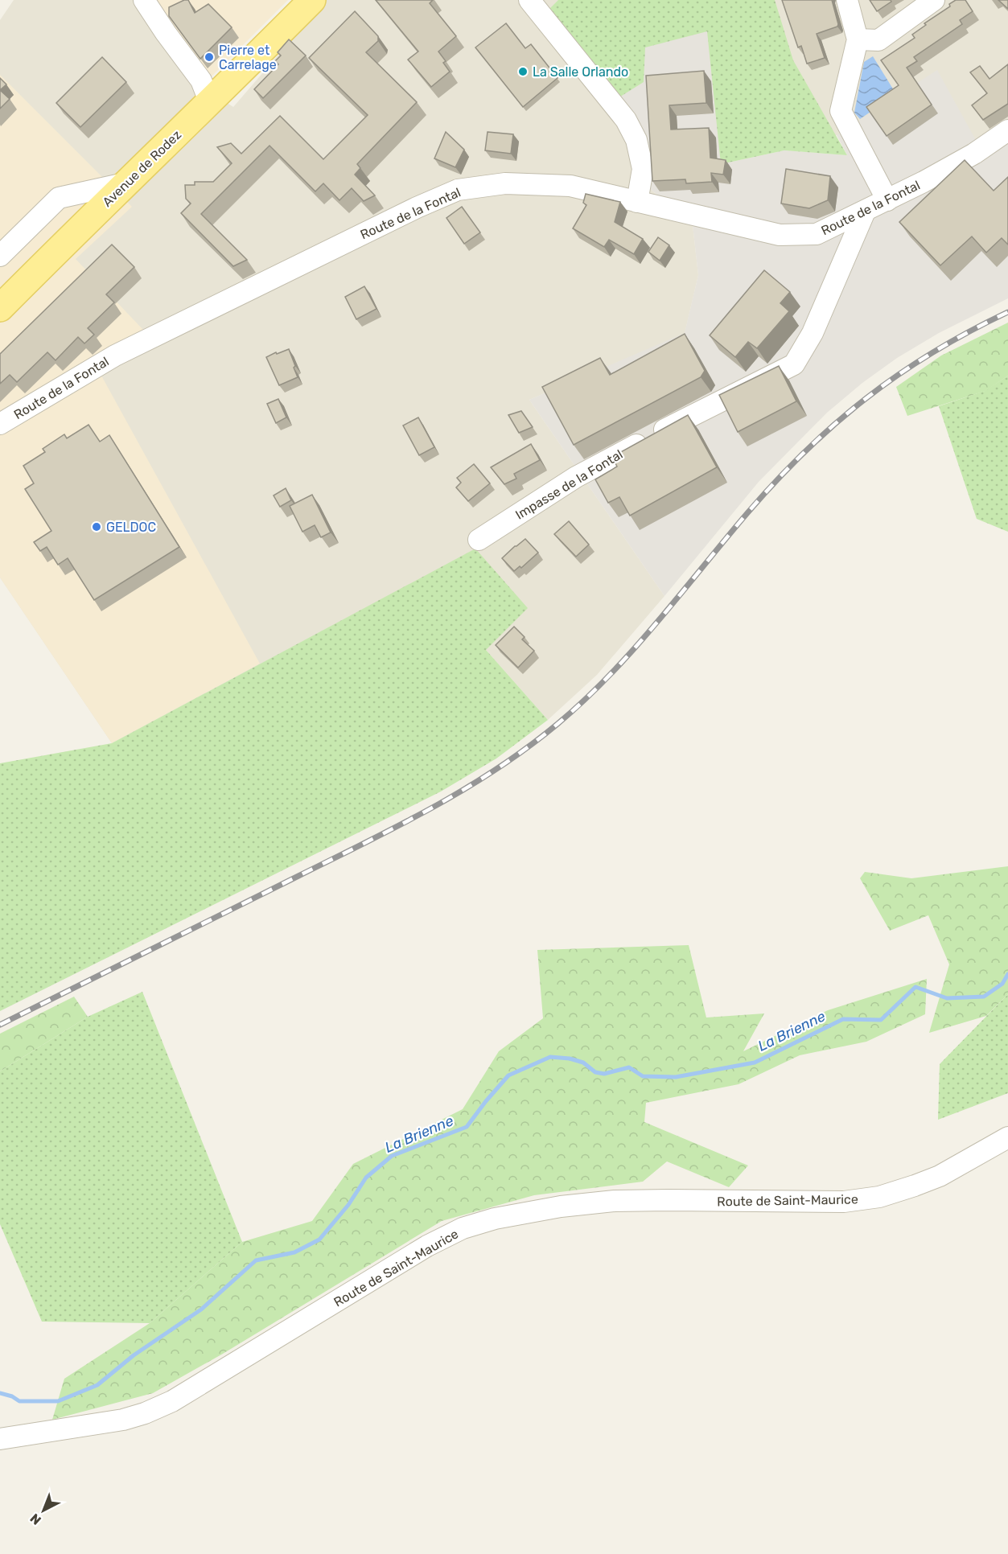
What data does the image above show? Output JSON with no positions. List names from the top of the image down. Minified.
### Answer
{"streets":{"main road":["Avenue de Rodez"],"street":["Route de la Fontal","Impasse de la Fontal","Route de Saint-Maurice"]},"crossings":[["Route de la Fontal","Impasse de la Fontal"]],"water":["La Brienne"],"places":["Pierre et Carrelage","La Salle Orlando","GELDOC"],"north":"bottom left"}
